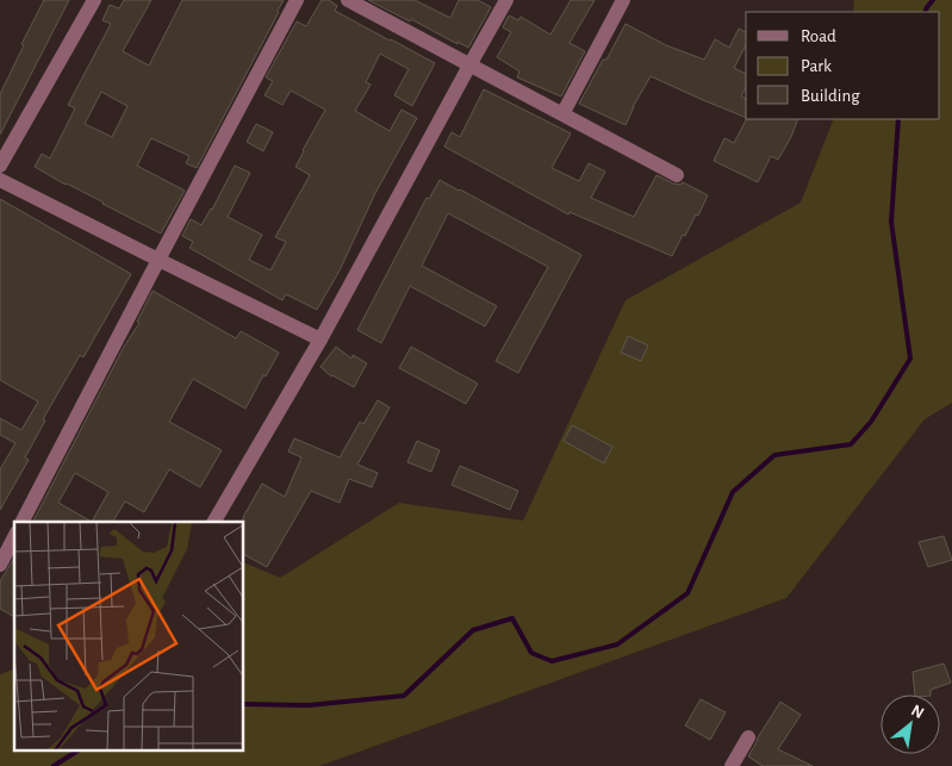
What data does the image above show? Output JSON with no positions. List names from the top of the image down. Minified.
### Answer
{"legend":["Road","Park","Building"],"north":"top right"}
